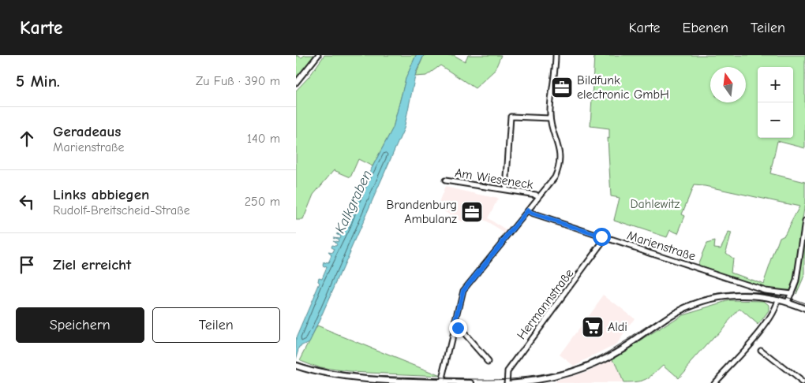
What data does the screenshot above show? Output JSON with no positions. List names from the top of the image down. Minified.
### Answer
{"streets":{"street":["Am Wieseneck","Marienstraße","Hermannstraße"]},"crossings":[["Marienstraße","Hermannstraße"]],"water":["Kalkgraben"],"parks":["Dahlewitz"],"places":{"office":["Bildfunk electronic GmbH","Brandenburg Ambulanz"],"supermarket":["Aldi"]},"north":"top","page":{"header":"Karte","nav":["Karte","Ebenen","Teilen"],"heading":["5 Min.","Zu Fuß · 390 m"],"map_buttons":["+","−"],"list":[["Geradeaus","Marienstraße","140 m"],["Links abbiegen","Rudolf-Breitscheid-Straße","250 m"],"Ziel erreicht"],"buttons":["Speichern","Teilen"]}}
